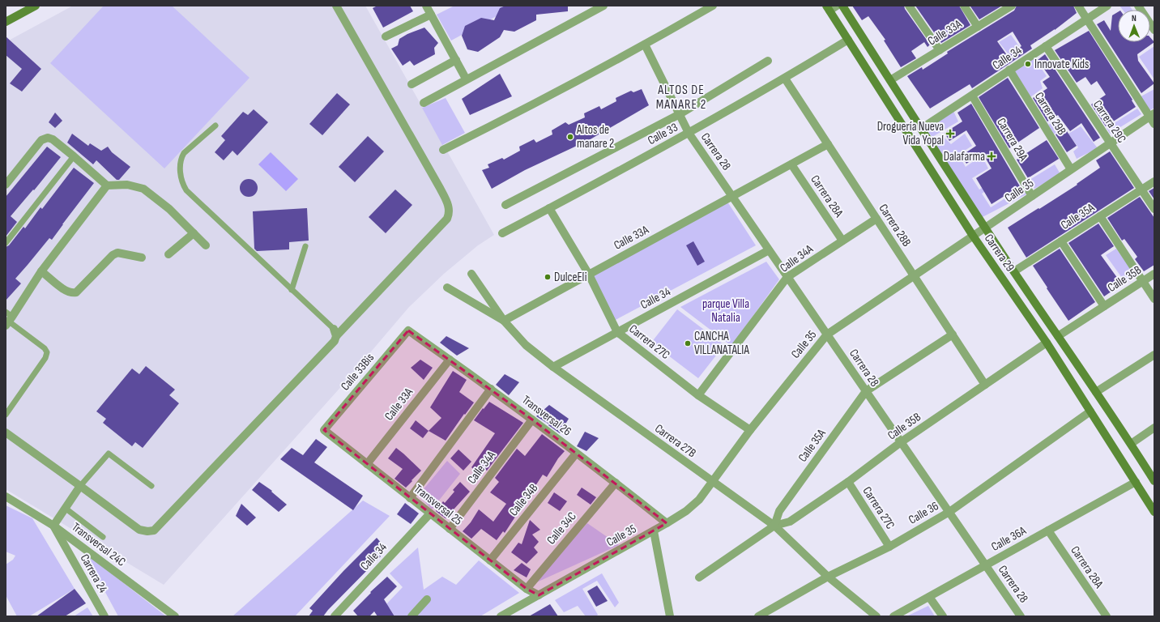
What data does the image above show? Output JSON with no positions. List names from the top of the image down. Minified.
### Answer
{"streets":{"main road":["Carrera 29"],"street":["Calle 33A","Calle 34","Carrera 29B","Carrera 29C","Calle 33","Carrera 29A","Carrera 28","Calle 35","Carrera 28A","Calle 35A","Carrera 28B","Calle 34A","Calle 35B","Carrera 27C","Calle 33Bis","Transversal 26","Carrera 27B","Calle 34B","Transversal 25","Calle 36","Calle 34C","Calle 36A","Transversal 24C","Carrera 24"]},"crossings":[["Calle 33A","Carrera 28"],["Calle 33A","Carrera 28A"],["Calle 33A","Carrera 28B"],["Calle 33A","Carrera 29"],["Calle 33A","Carrera 27C"],["Calle 33A","Transversal 26"],["Calle 33A","Carrera 27B"],["Calle 33A","Transversal 25"],["Calle 34","Carrera 29B"],["Calle 34","Carrera 29C"],["Calle 34","Carrera 29A"],["Calle 34","Carrera 28"],["Calle 34","Carrera 29"],["Calle 34","Carrera 27C"],["Calle 34","Carrera 27B"],["Calle 34","Transversal 25"],["Carrera 29B","Calle 35"],["Carrera 29C","Calle 35"],["Carrera 29C","Calle 35A"],["Calle 33","Carrera 28"],["Calle 33","Carrera 28B"],["Calle 33","Carrera 29"],["Calle 33","Carrera 27C"],["Carrera 29A","Calle 35"],["Carrera 28","Calle 35"],["Carrera 28","Calle 35A"],["Carrera 28","Calle 34A"],["Carrera 28","Calle 35B"],["Carrera 28","Calle 36"],["Carrera 28","Calle 36A"],["Calle 35","Carrera 28B"],["Calle 35","Carrera 29"],["Calle 35","Carrera 27C"],["Calle 35","Transversal 26"],["Calle 35","Carrera 27B"],["Calle 35","Transversal 25"],["Carrera 28A","Calle 34A"],["Carrera 28A","Calle 36A"],["Calle 35A","Carrera 28B"],["Calle 35A","Carrera 29"],["Calle 35A","Calle 35B"],["Calle 35A","Carrera 27B"],["Carrera 28B","Calle 34A"],["Carrera 28B","Calle 35B"],["Carrera 29","Calle 35B"],["Carrera 29","Calle 36"],["Carrera 29","Calle 36A"],["Calle 34A","Carrera 27C"],["Calle 34A","Transversal 26"],["Calle 34A","Transversal 25"],["Calle 35B","Carrera 27C"],["Calle 35B","Carrera 27B"],["Carrera 27C","Calle 36"],["Calle 33Bis","Transversal 26"],["Calle 33Bis","Transversal 25"],["Transversal 26","Calle 34B"],["Transversal 26","Calle 34C"],["Carrera 27B","Calle 36"],["Calle 34B","Transversal 25"],["Transversal 25","Calle 34C"],["Transversal 24C","Carrera 24"]],"districts":["ALTOS DE MANARE 2"],"parks":["parque Villa Natalia"],"places":{"other":["Innovate Kids","Altos de manare 2","DulceEli","CANCHA VILLANATALIA"],"health":["Droguería Nueva Vida Yopal","Dalafarma"]},"north":"top"}
